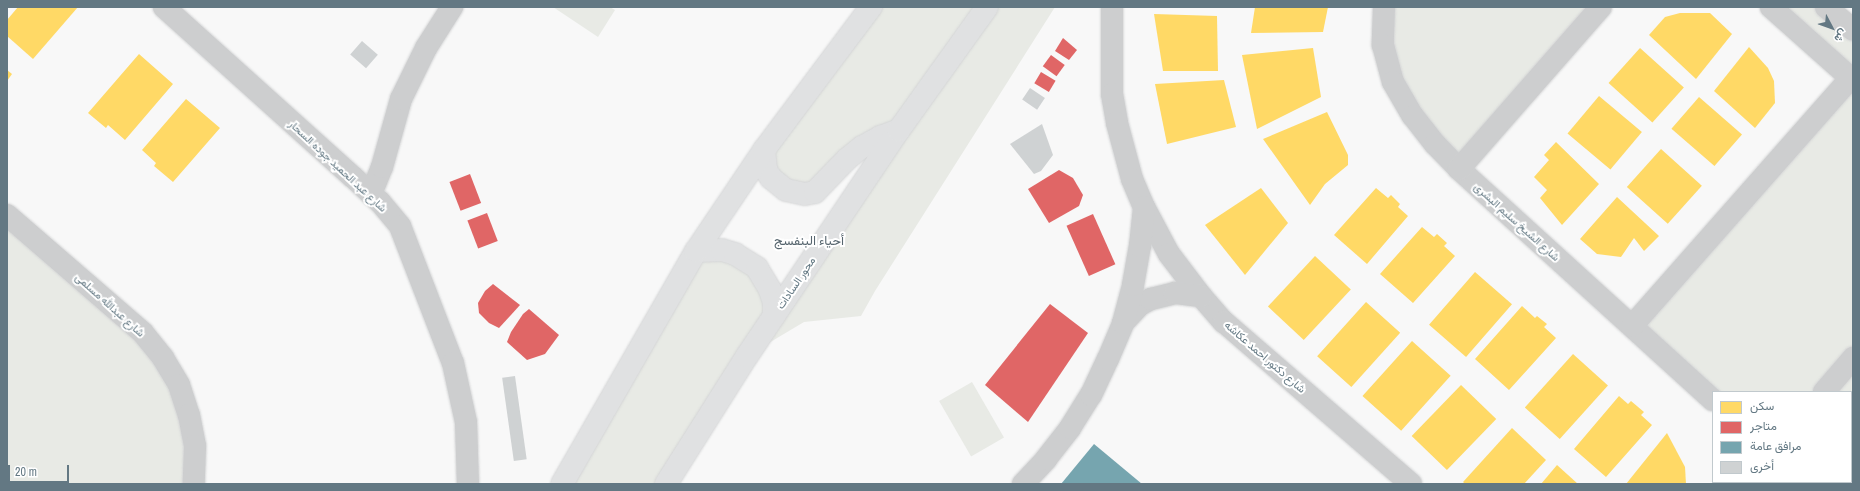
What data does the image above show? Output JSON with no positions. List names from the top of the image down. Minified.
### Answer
{"streets":{"main road":["محور السادات"],"street":["شارع عبد الحميد جوده السحار","شارع الشيخ سليم البشرى","شارع عبدالله مسلمى","شارع دكتور احمد عكاشه"]},"districts":["أحياء البنفسج"],"legend":["سكن","متاجر","مرافق عامة","أخرى"],"scale_bar":"20 m","north":"bottom right"}
